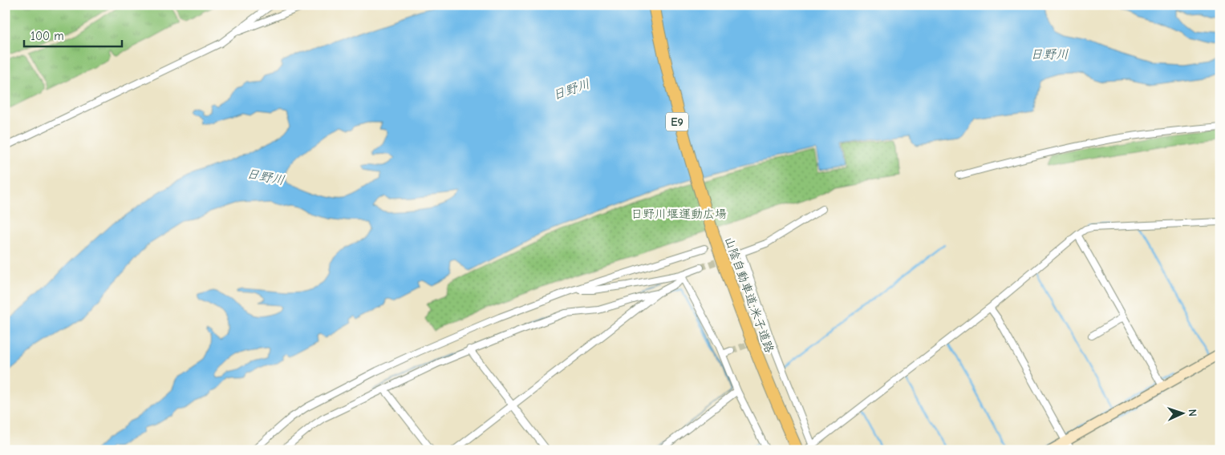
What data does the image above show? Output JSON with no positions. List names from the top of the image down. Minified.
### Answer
{"streets":{"highway":["E9","山陰自動車道;米子道路"]},"water":["日野川"],"parks":["日野川堰運動広場"],"scale_bar":"100 m","north":"right"}
